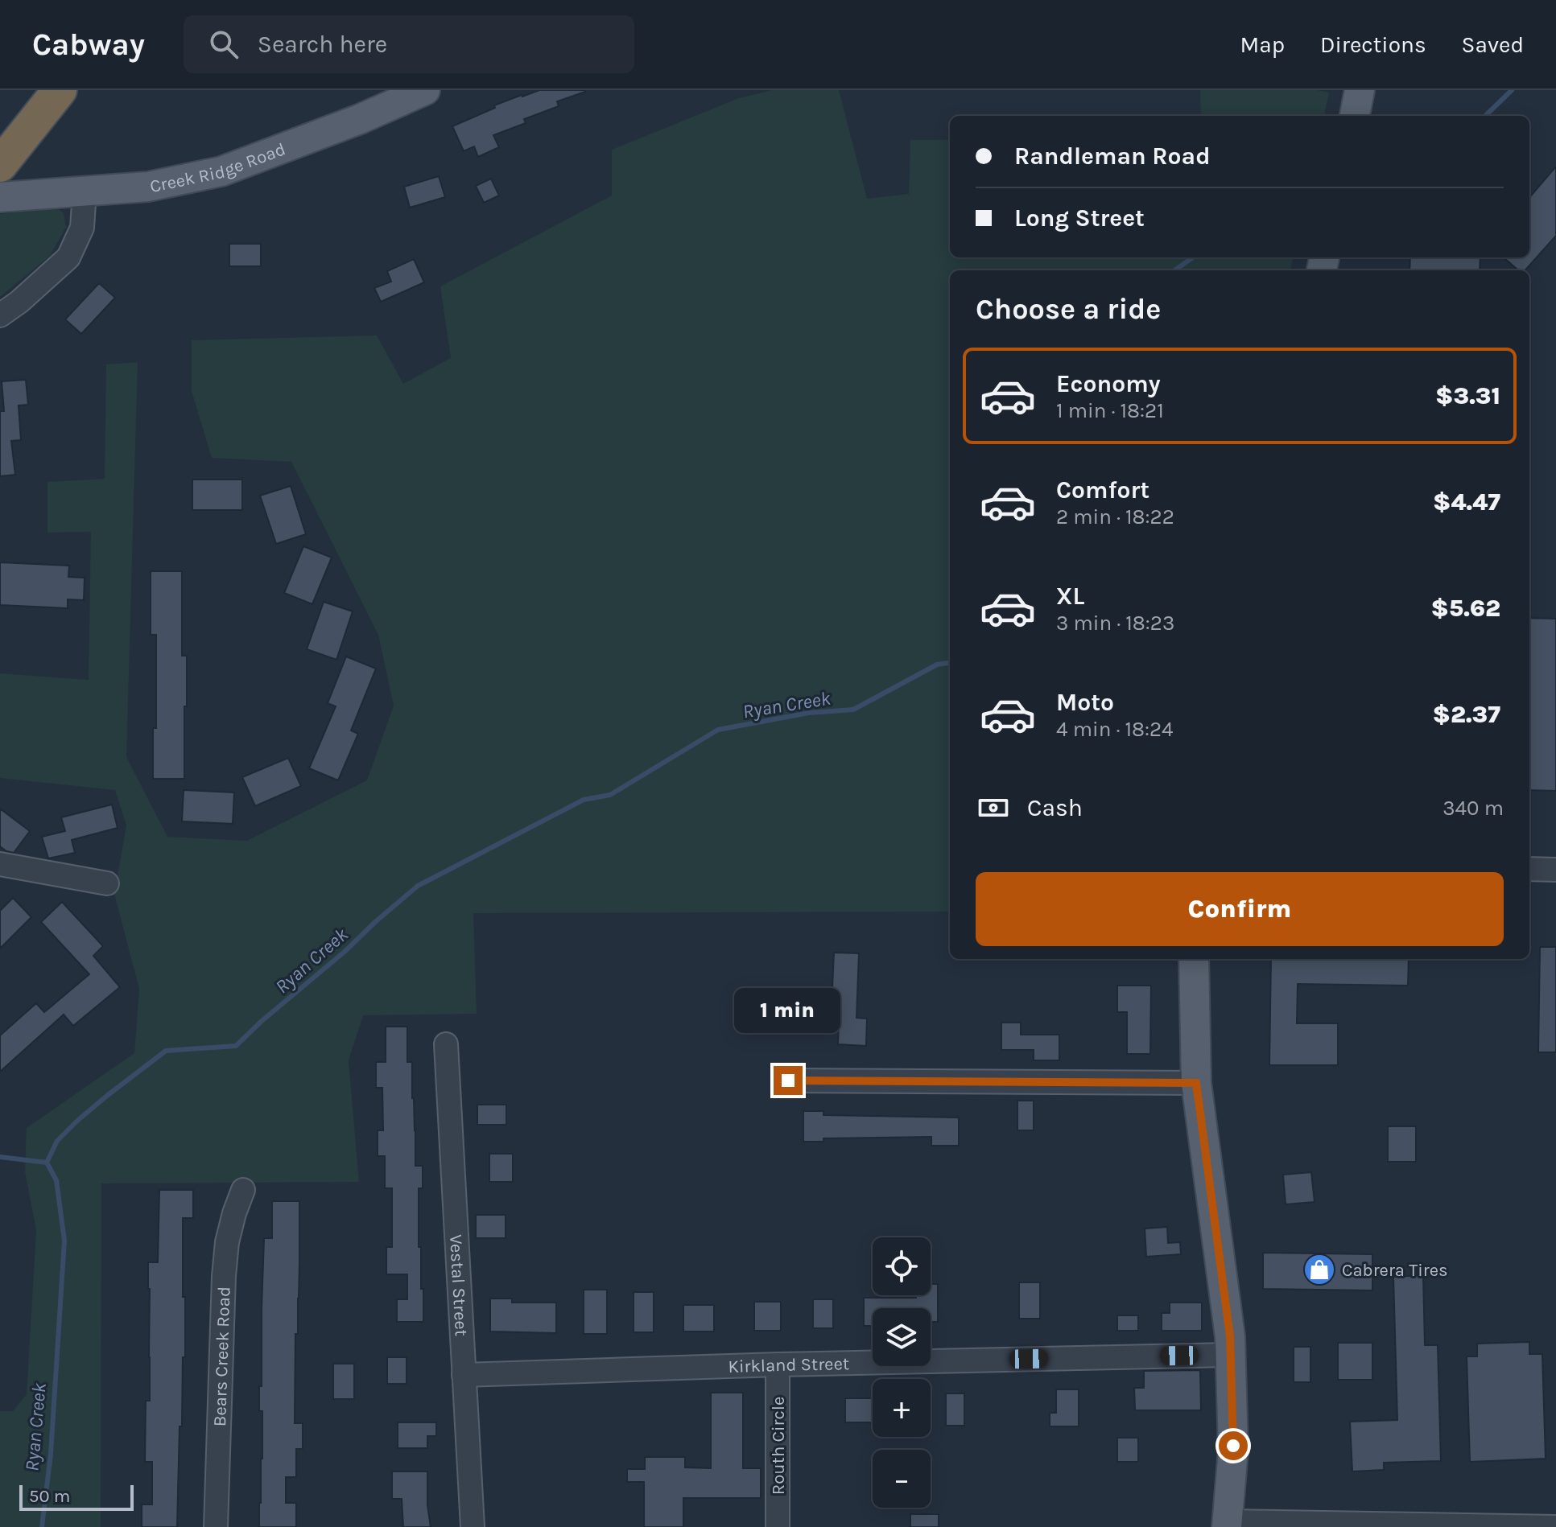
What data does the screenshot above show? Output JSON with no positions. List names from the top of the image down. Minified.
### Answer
{"streets":{"main road":["Creek Ridge Road"],"street":["Vestal Street","Bears Creek Road","Kirkland Street","Routh Circle"]},"crossings":[["Vestal Street","Kirkland Street"],["Kirkland Street","Routh Circle"]],"water":["Ryan Creek"],"places":{"shop":["Cabrera Tires"]},"scale_bar":"50 m","page":{"header":"Cabway","search":"Search here","nav":["Map","Directions","Saved"],"banner":["Randleman Road","Long Street"],"heading":"Choose a ride","list":[{"name":"Economy","note":"1 min · 18:21","value":"$3.31"},{"name":"Comfort","note":"2 min · 18:22","value":"$4.47"},{"name":"XL","note":"3 min · 18:23","value":"$5.62"},{"name":"Moto","note":"4 min · 18:24","value":"$2.37"}],"pay":["Cash","340 m"],"buttons":"Confirm","bubble":"1 min","map_buttons":["+","−"],"scale":"50 m"}}
